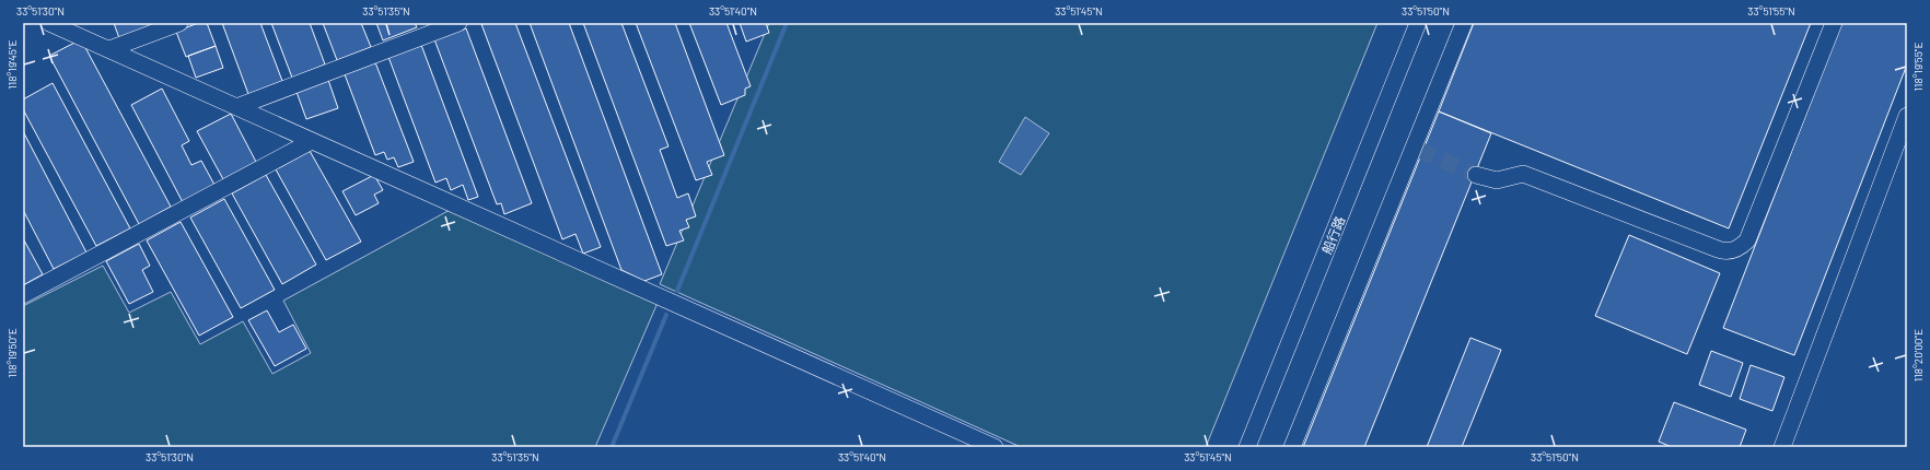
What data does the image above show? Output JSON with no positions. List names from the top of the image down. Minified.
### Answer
{"streets":{"street":["船行路"]},"coordinates":["33°51'30\"N","33°51'35\"N","33°51'40\"N","33°51'45\"N","33°51'50\"N","33°51'55\"N","118°19'45\"E","118°19'55\"E","118°19'50\"E","118°20'00\"E"]}
